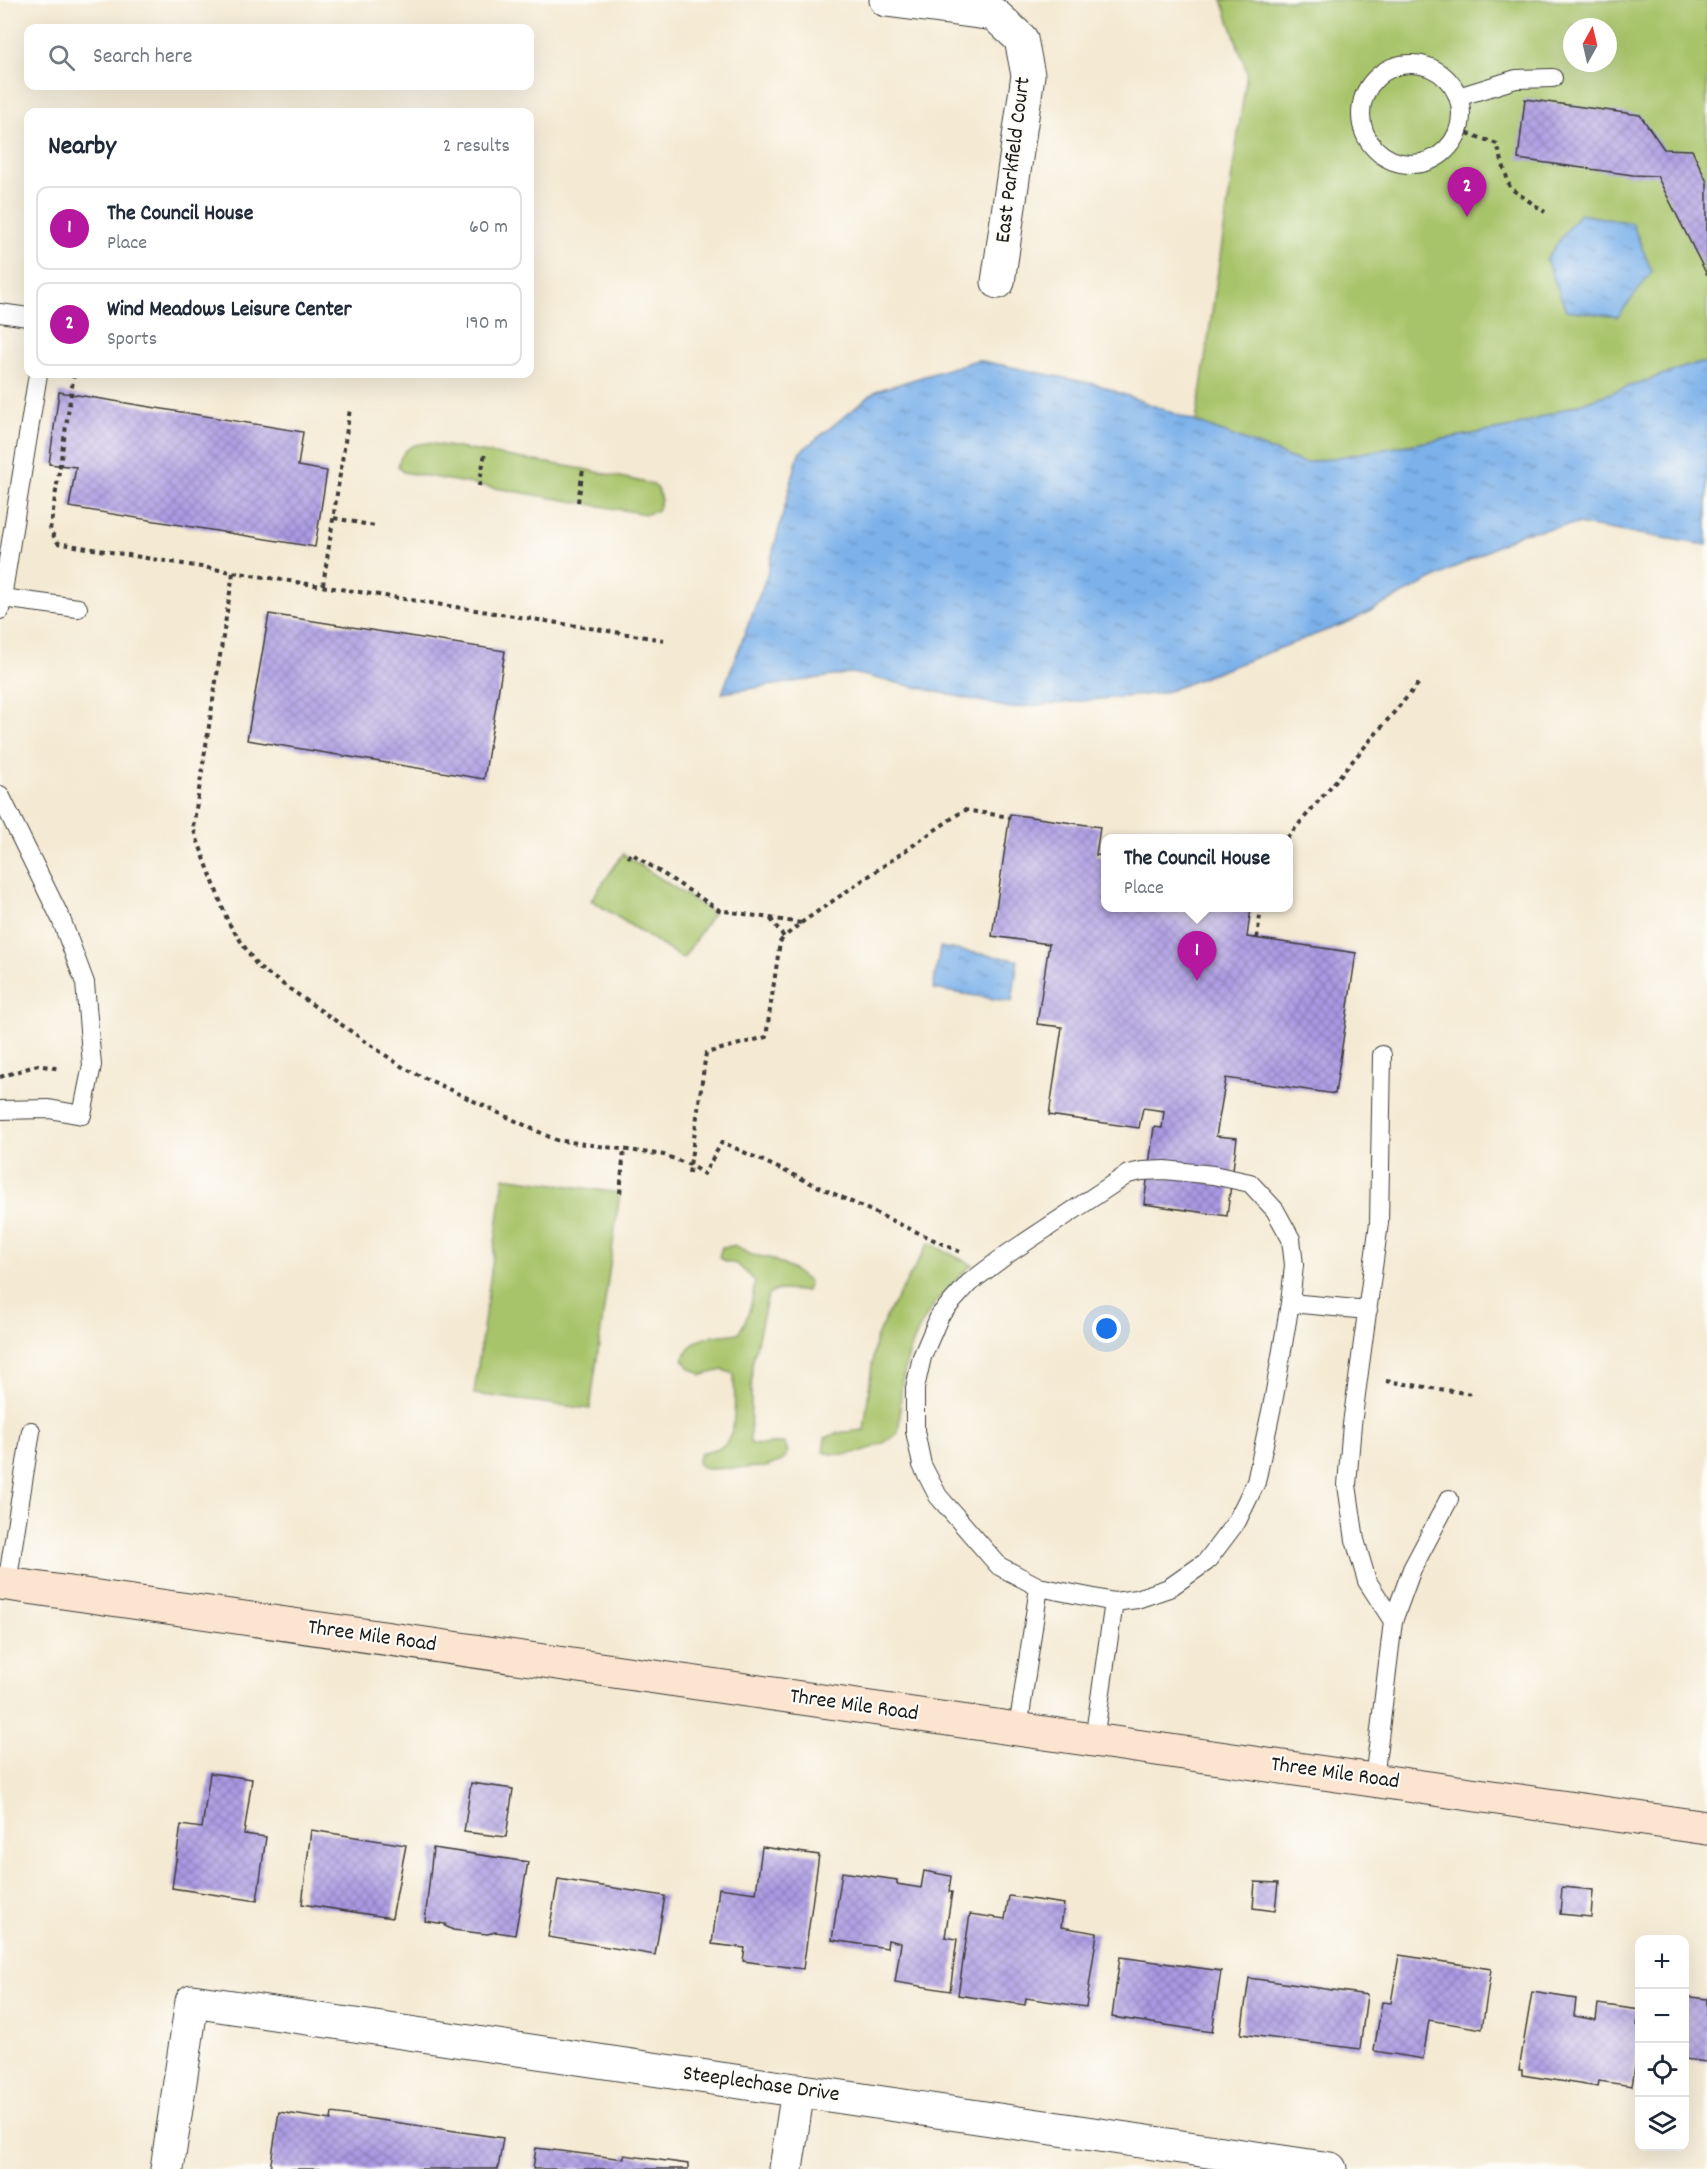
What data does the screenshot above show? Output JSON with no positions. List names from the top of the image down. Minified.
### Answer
{"streets":{"street":["East Parkfield Court","Three Mile Road","Steeplechase Drive"]},"north":"top","page":{"search":"Search here","heading":["Nearby","2 results"],"pins":["2","1"],"list":[{"mark":"1","name":"The Council House","note":"Place","value":"60 m"},{"mark":"2","name":"Wind Meadows Leisure Center","note":"Sports","value":"190 m"}],"popup":["The Council House","Place"],"map_buttons":["+","−"]}}
